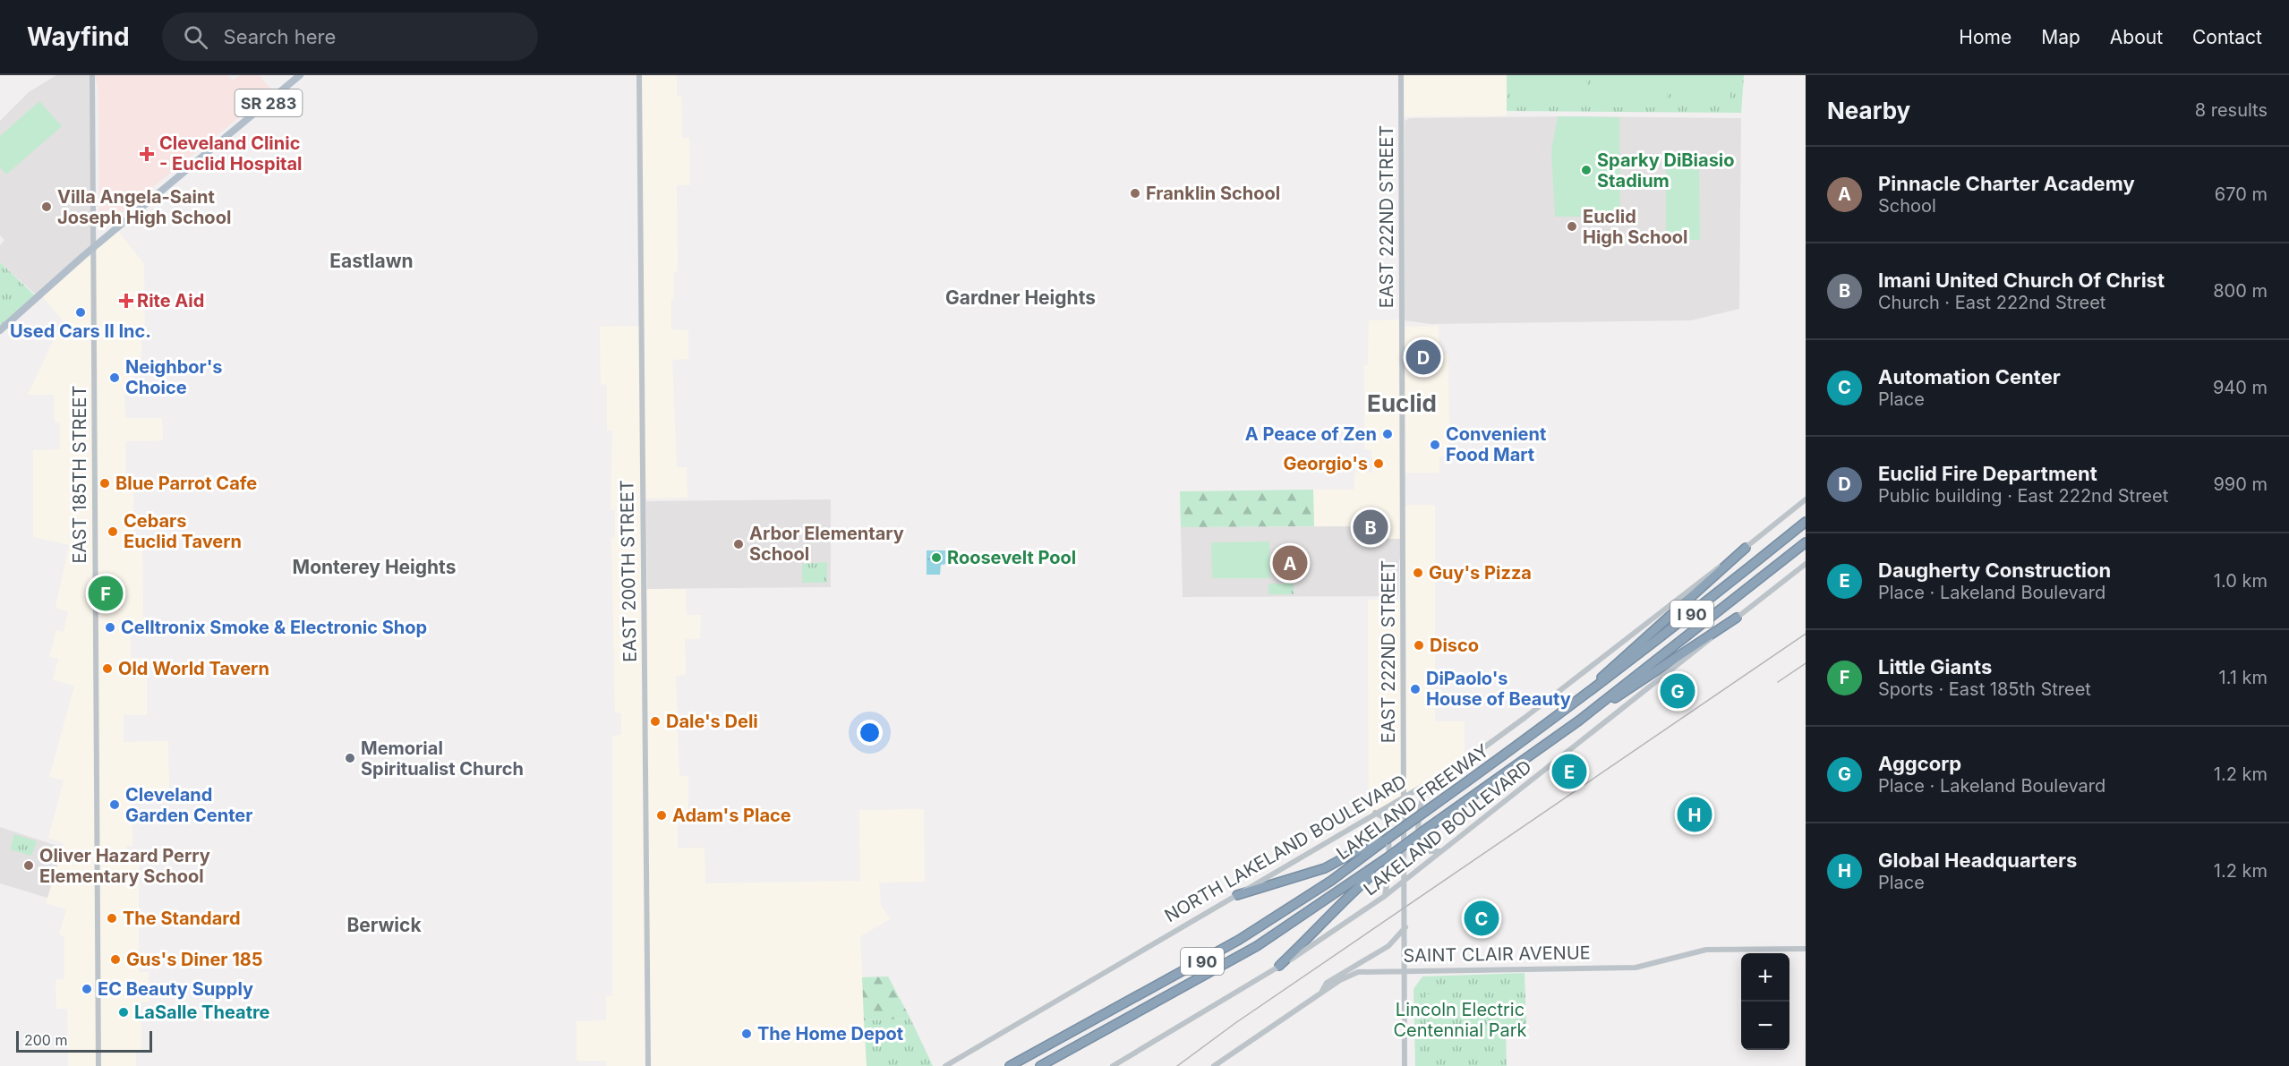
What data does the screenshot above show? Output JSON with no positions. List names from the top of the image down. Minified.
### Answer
{"streets":{"highway":["I 90","LAKELAND FREEWAY"],"main road":["SR 283"],"street":["EAST 222ND STREET","EAST 185TH STREET","EAST 200TH STREET","LAKELAND BOULEVARD","NORTH LAKELAND BOULEVARD","SAINT CLAIR AVENUE"]},"crossings":[["SR 283","EAST 185TH STREET"],["EAST 222ND STREET","LAKELAND BOULEVARD"],["EAST 222ND STREET","NORTH LAKELAND BOULEVARD"],["EAST 222ND STREET","SAINT CLAIR AVENUE"]],"districts":["Eastlawn","Gardner Heights","Euclid","Monterey Heights","Berwick"],"parks":["Lincoln Electric Centennial Park"],"places":{"health":["Cleveland Clinic - Euclid Hospital","Rite Aid"],"other":["Sparky DiBiasio Stadium","Franklin School","Villa Angela-Saint Joseph High School","Euclid High School","Used Cars II Inc.","Neighbor's Choice","A Peace of Zen","Convenient Food Mart","Georgio's","Blue Parrot Cafe","Cebars Euclid Tavern","Arbor Elementary School","Roosevelt Pool","Guy's Pizza","Celltronix Smoke & Electronic Shop","Disco","Old World Tavern","DiPaolo's House of Beauty","Dale's Deli","Memorial Spiritualist Church","Cleveland Garden Center","Adam's Place","Oliver Hazard Perry Elementary School","The Standard","Gus's Diner 185","EC Beauty Supply","LaSalle Theatre","The Home Depot"]},"scale_bar":"200 m","page":{"header":"Wayfind","search":"Search here","nav":["Home","Map","About","Contact"],"heading":["Nearby","8 results"],"list":[{"mark":"A","name":"Pinnacle Charter Academy","note":"School","value":"670 m"},{"mark":"B","name":"Imani United Church Of Christ","note":"Church · East 222nd Street","value":"800 m"},{"mark":"C","name":"Automation Center","note":"Place","value":"940 m"},{"mark":"D","name":"Euclid Fire Department","note":"Public building · East 222nd Street","value":"990 m"},{"mark":"E","name":"Daugherty Construction","note":"Place · Lakeland Boulevard","value":"1.0 km"},{"mark":"F","name":"Little Giants","note":"Sports · East 185th Street","value":"1.1 km"},{"mark":"G","name":"Aggcorp","note":"Place · Lakeland Boulevard","value":"1.2 km"},{"mark":"H","name":"Global Headquarters","note":"Place","value":"1.2 km"}],"pins":["D","B","A","F","G","E","H","C"],"map_buttons":["+","−"],"scale":"200 m"}}
